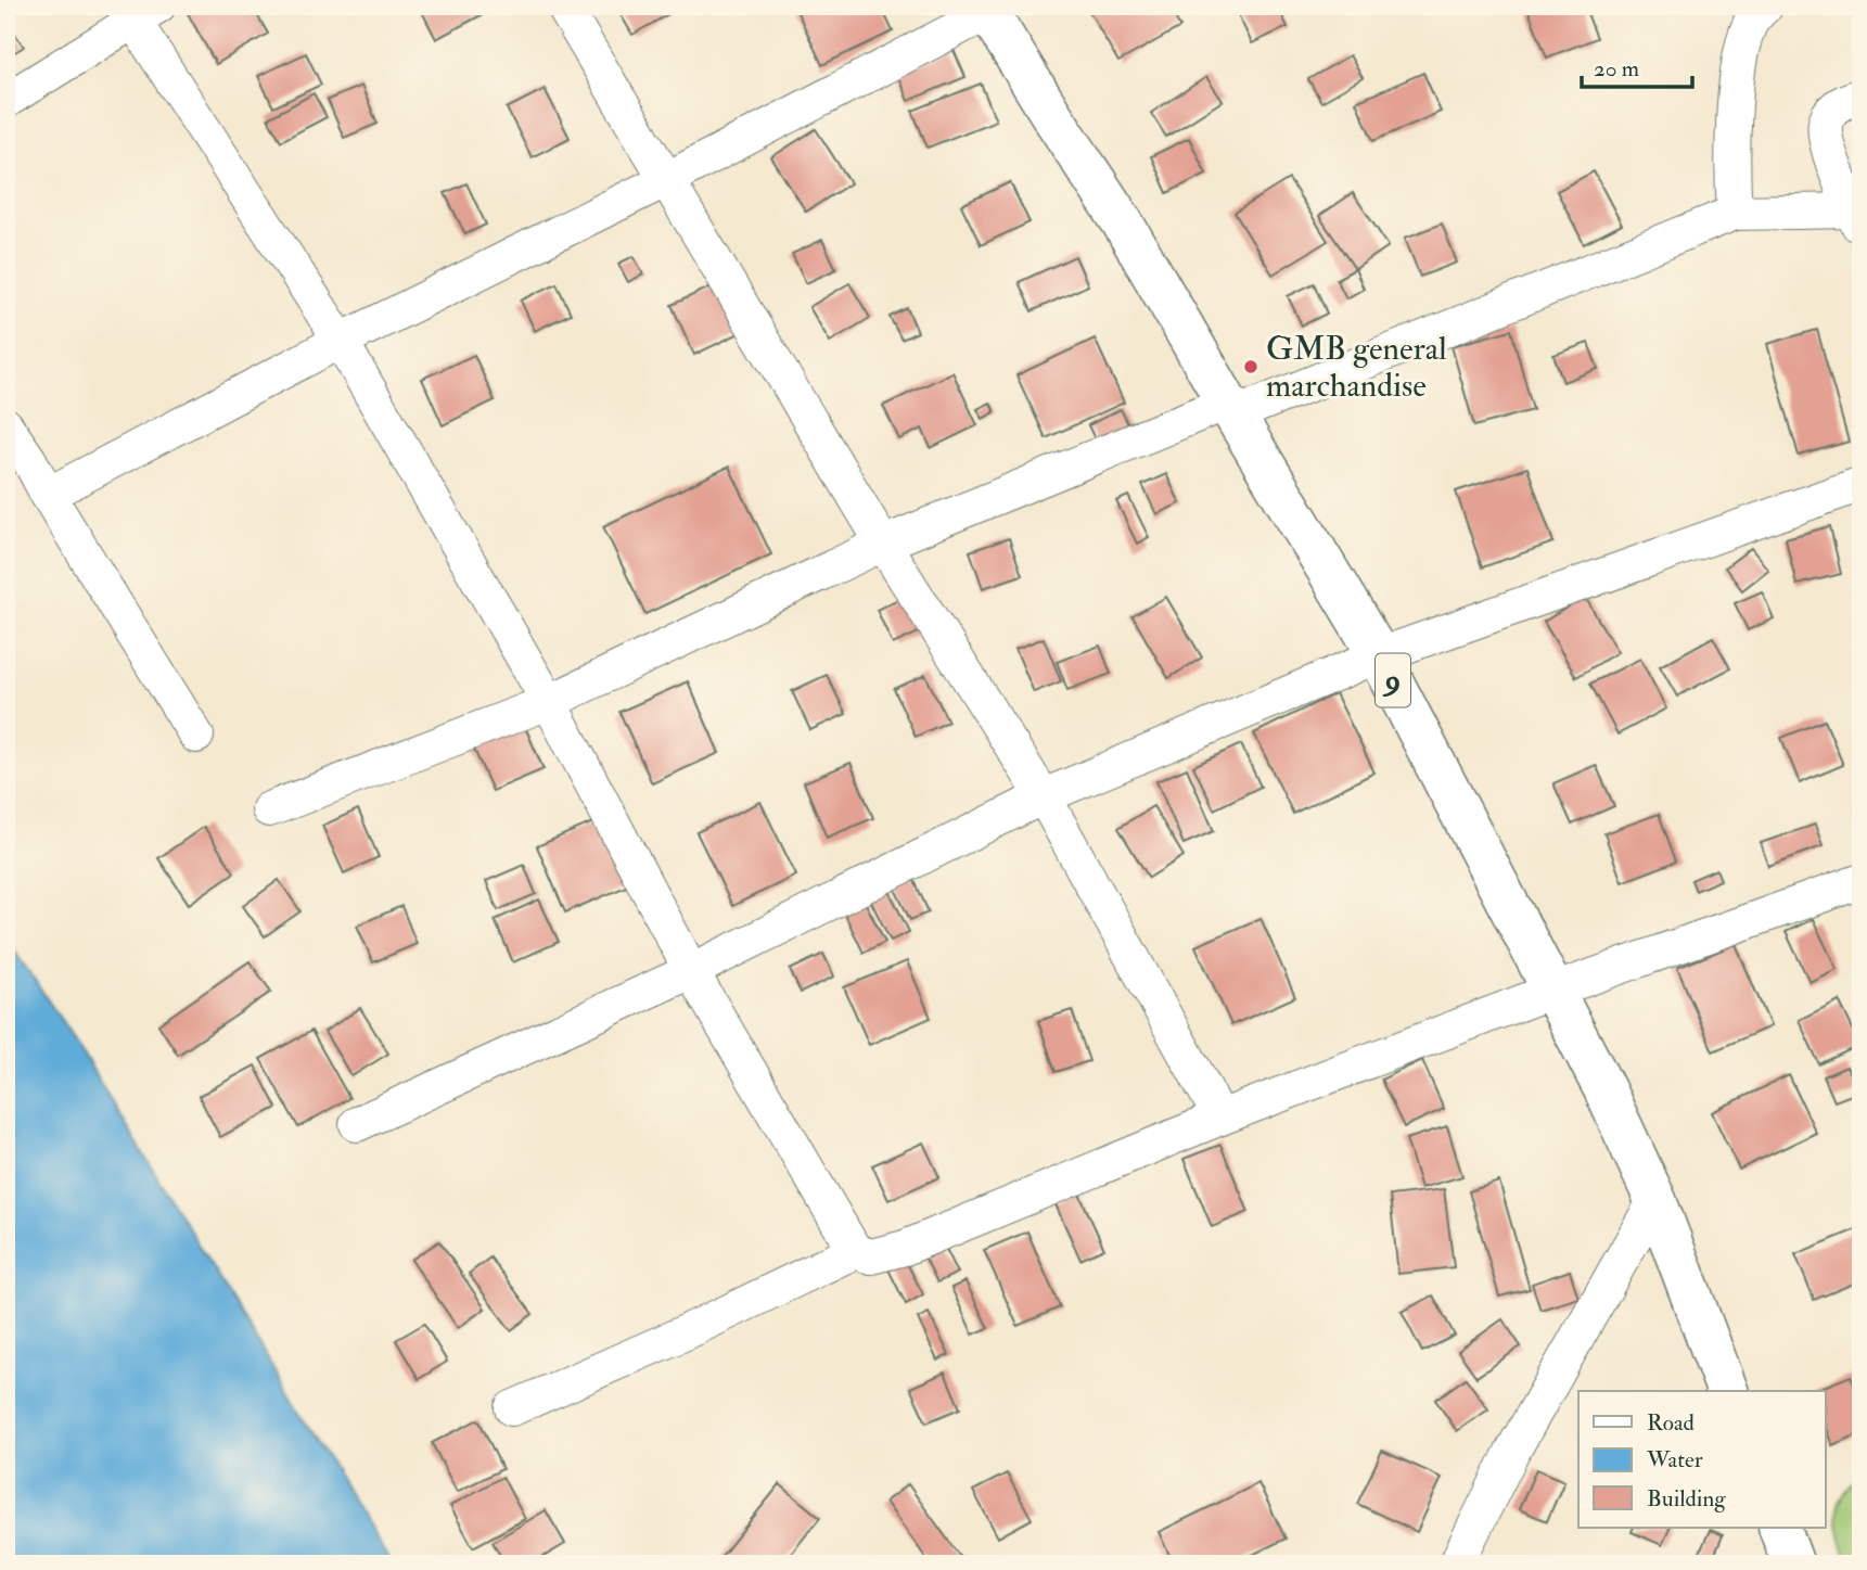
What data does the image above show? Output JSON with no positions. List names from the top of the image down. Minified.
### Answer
{"streets":{"highway":["9"]},"places":["GMB general marchandise"],"legend":["Road","Water","Building"],"scale_bar":"20 m"}
